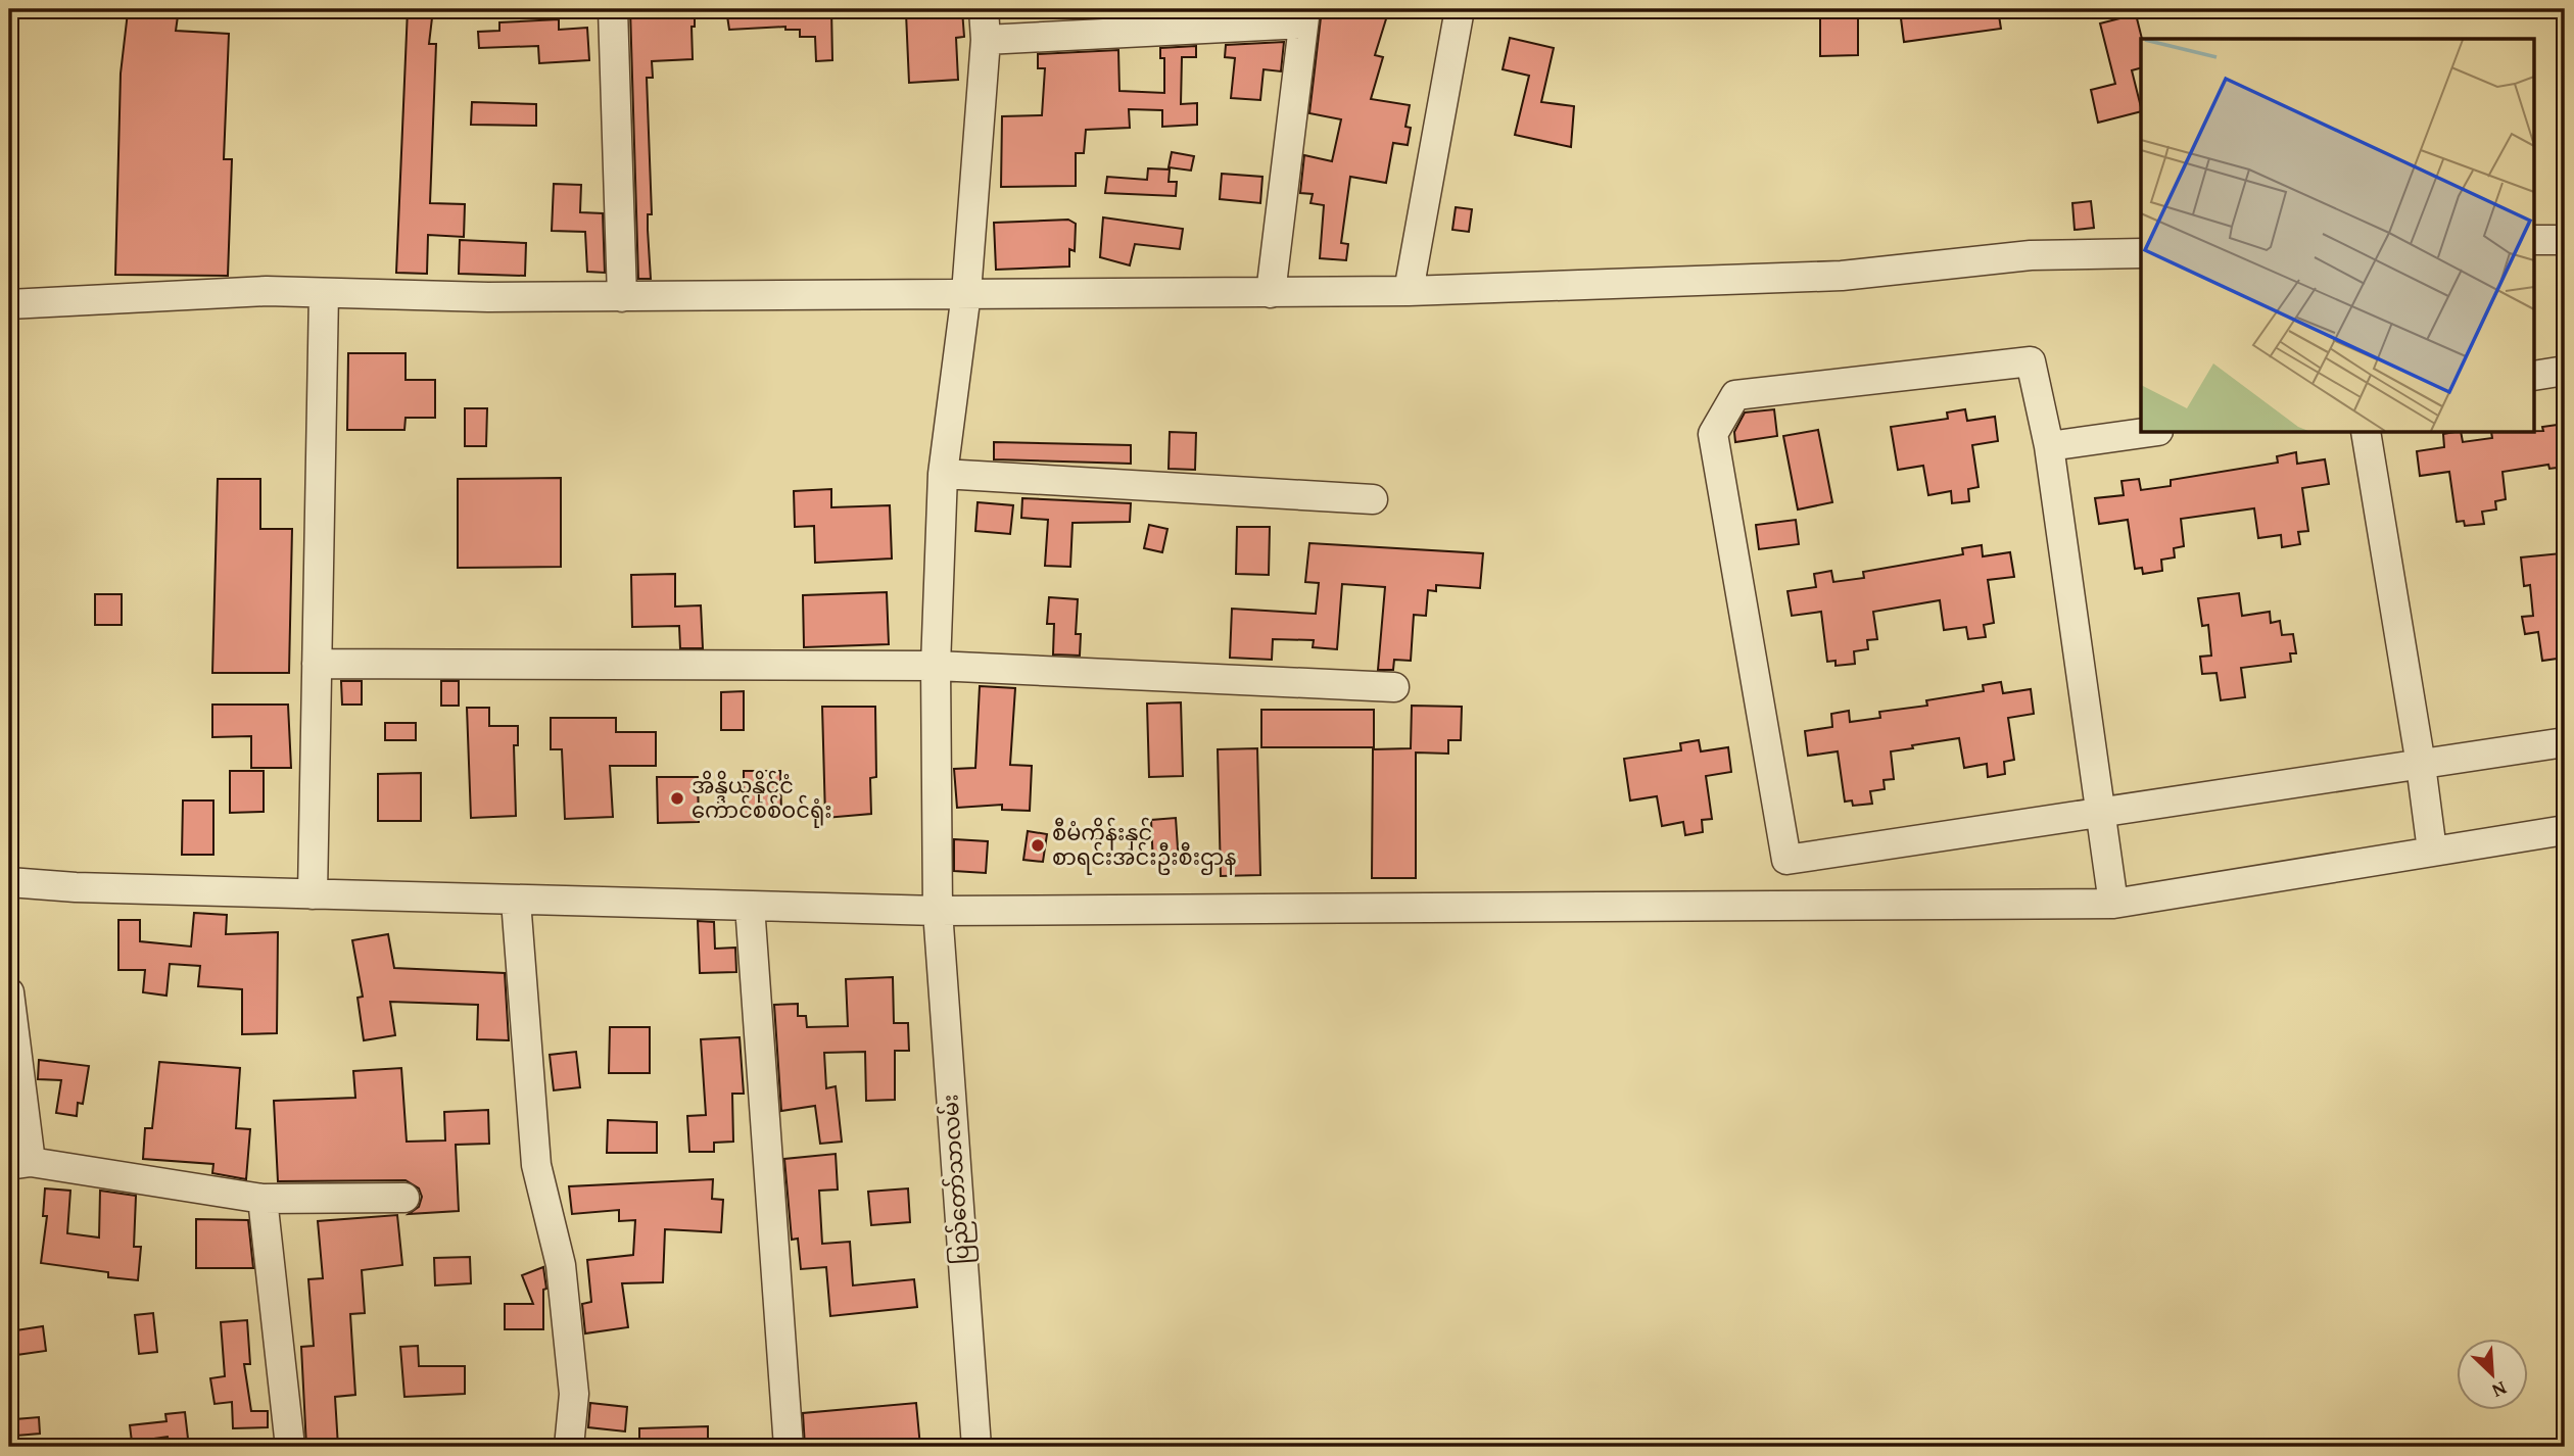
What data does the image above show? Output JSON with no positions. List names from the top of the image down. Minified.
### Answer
{"streets":{"street":["ပြည်တော်သာလမ်း"]},"places":["အိန္ဒိယနိုင်ငံ ကောင်စစ်ဝင်ရုံး","စီမံကိန်းနှင့် စာရင်းအင်းဦးစီးဌာန"],"north":"bottom right"}
